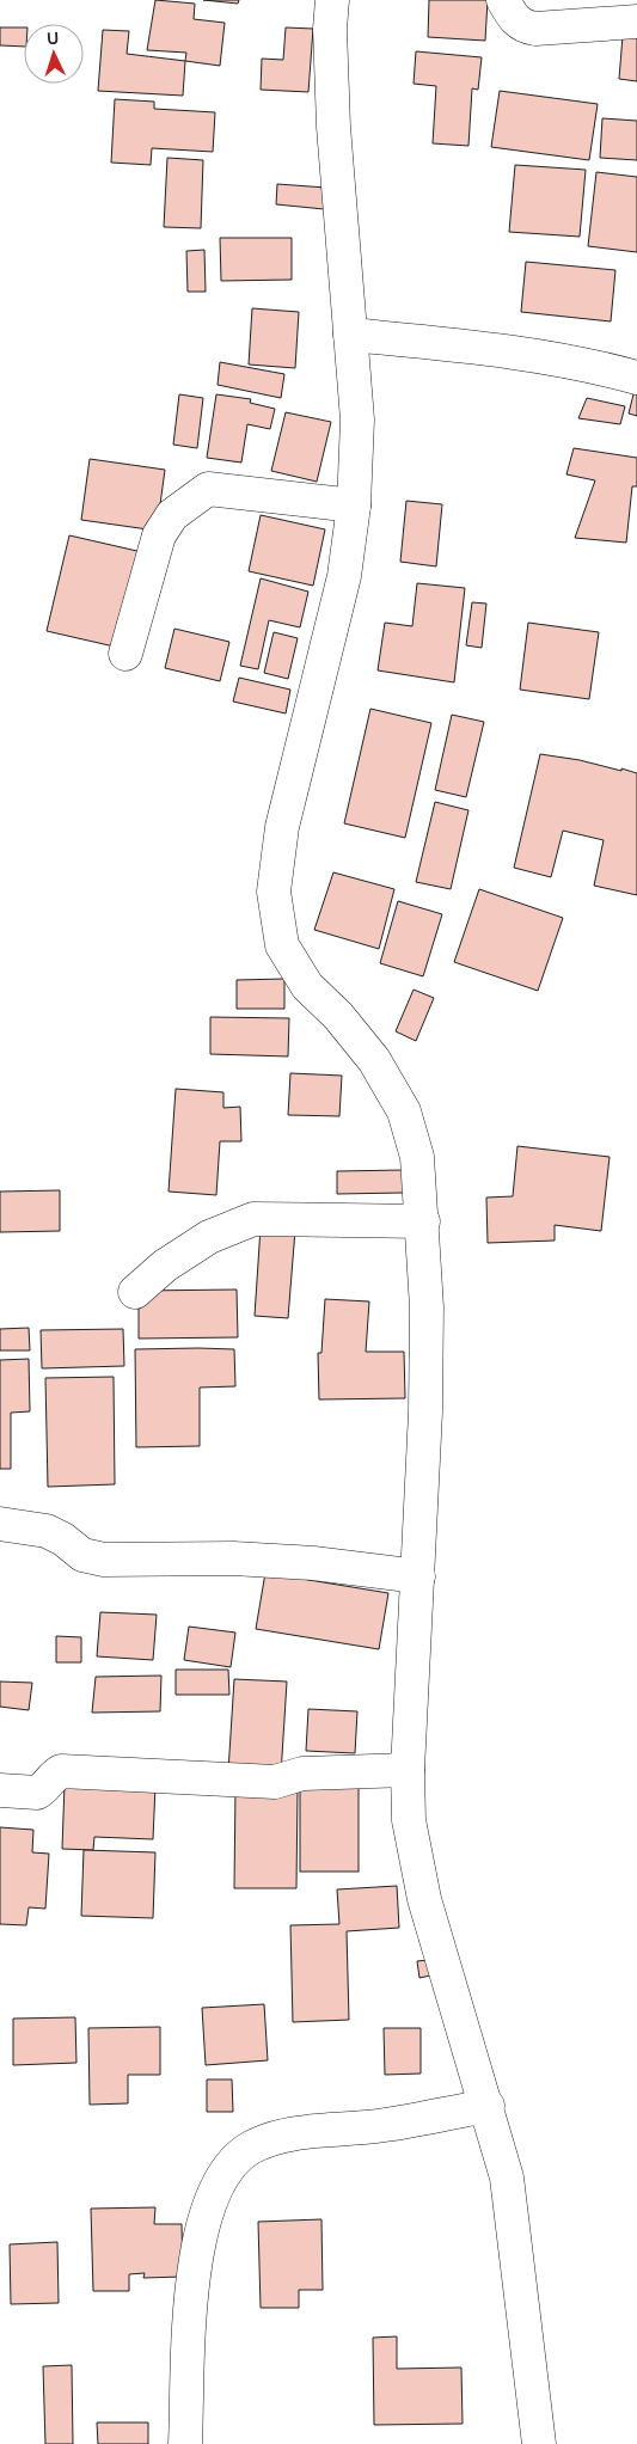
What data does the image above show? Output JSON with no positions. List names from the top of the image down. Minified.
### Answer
{"north":"top"}
